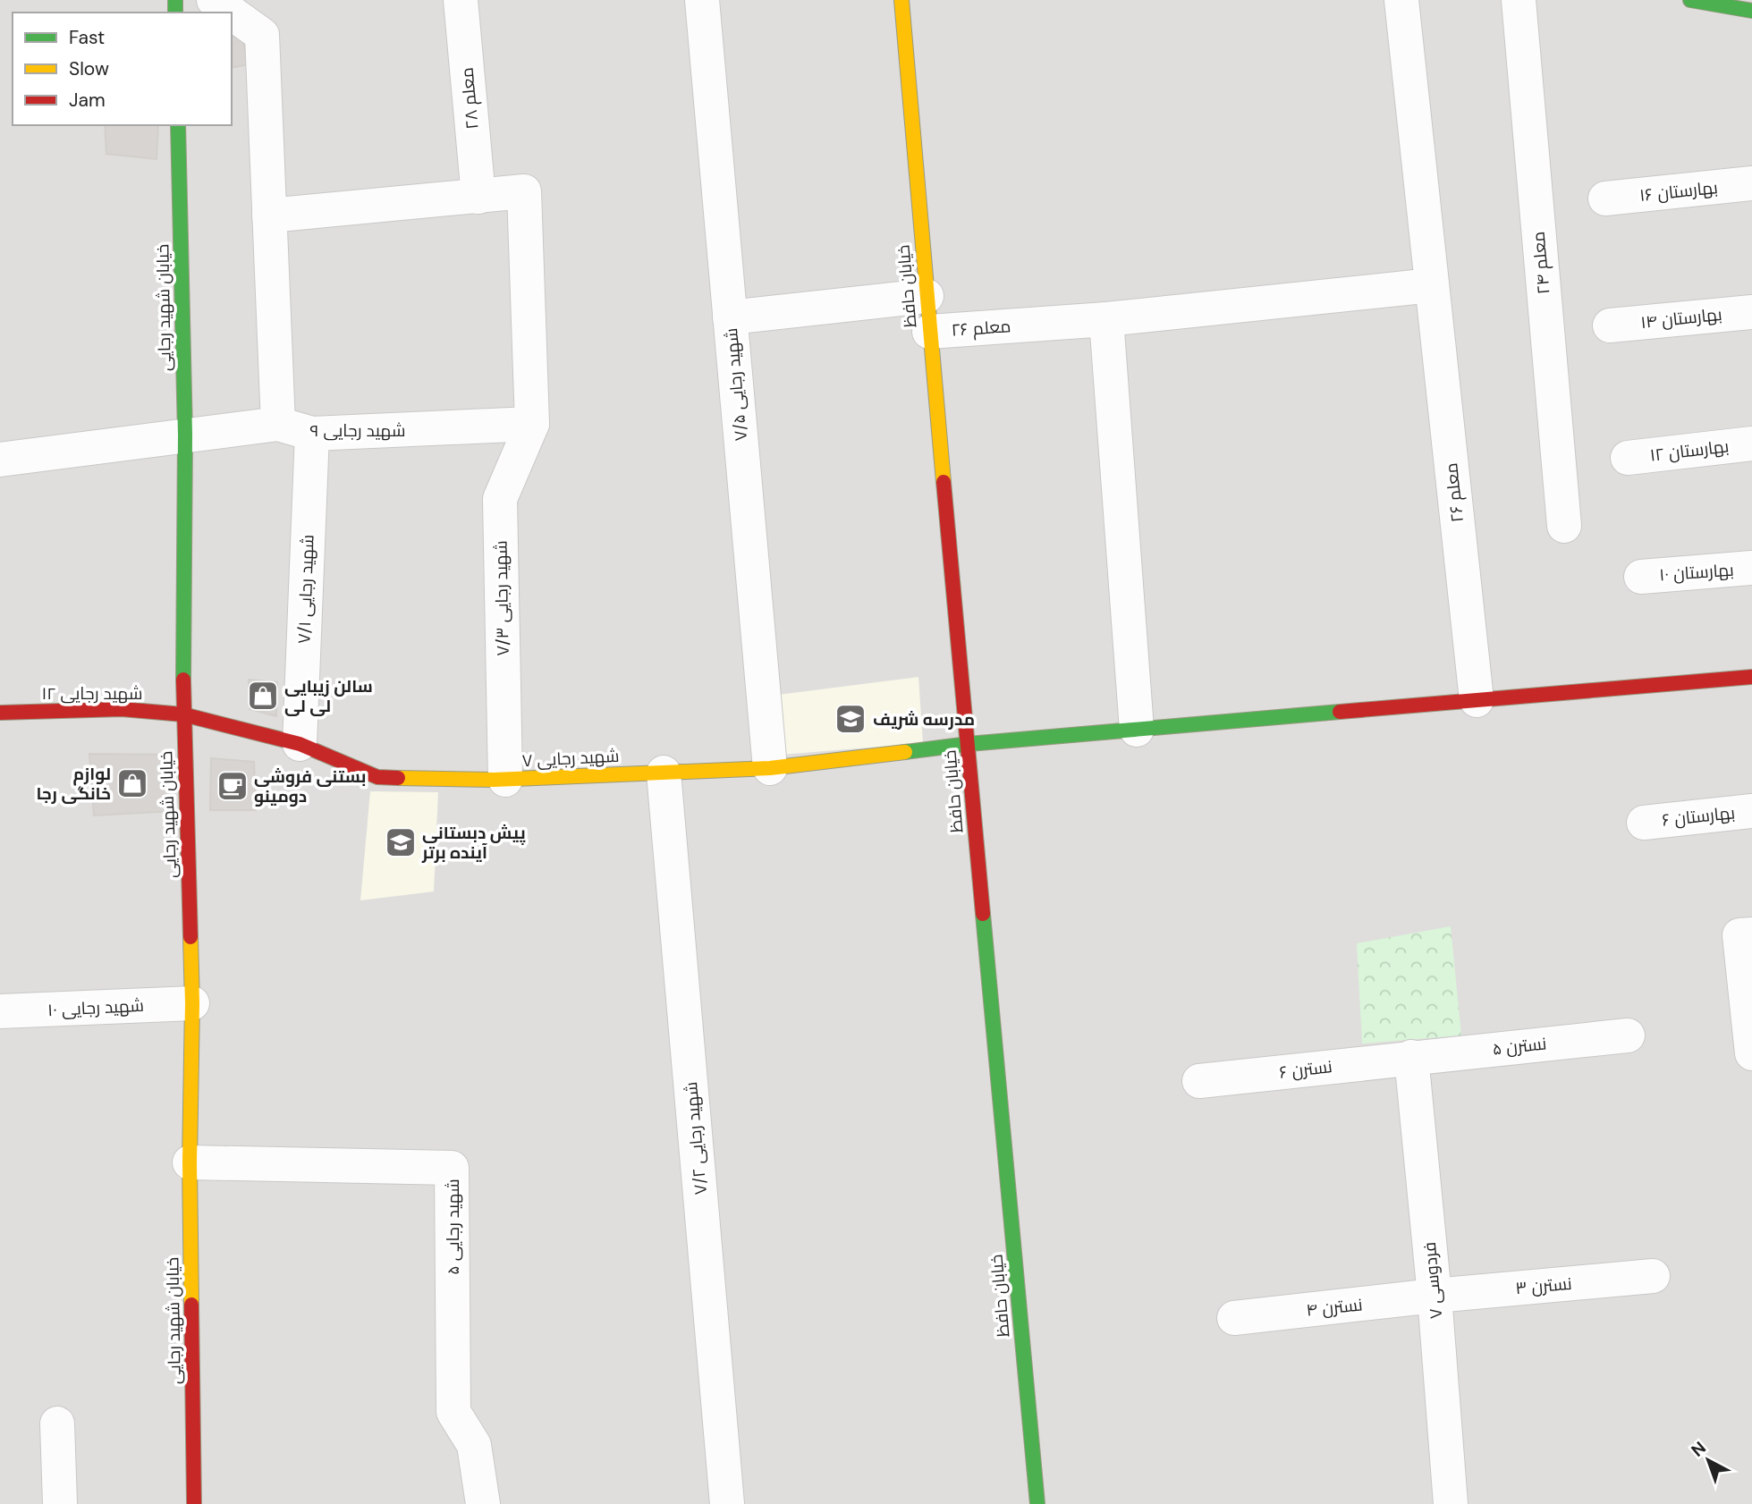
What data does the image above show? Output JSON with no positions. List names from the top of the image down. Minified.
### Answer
{"streets":{"street":["معلم ۲۸","بهارستان ۱۶","معلم ۲۴","خیابان حافظ","خیابان شهید رجایی","بهارستان ۱۴","معلم ۲۶","شهید رجایی ۷/۵","شهید رجایی ۹","بهارستان ۱۲","بهارستان ۱۰","شهید رجایی ۷/۱","شهید رجایی ۷/۳","شهید رجایی ۱۲","شهید رجایی ۷","بهارستان ۶","شهید رجایی ۱۰","نسترن ۵","نسترن ۶","شهید رجایی ۷/۲","شهید رجایی ۵","فردوسی ۷","نسترن ۳","نسترن ۴"]},"crossings":[["خیابان حافظ","معلم ۲۶"],["خیابان حافظ","شهید رجایی ۷"],["خیابان شهید رجایی","شهید رجایی ۹"],["خیابان شهید رجایی","شهید رجایی ۱۲"],["خیابان شهید رجایی","شهید رجایی ۷"],["خیابان شهید رجایی","شهید رجایی ۱۰"],["خیابان شهید رجایی","شهید رجایی ۵"],["معلم ۲۶","شهید رجایی ۷"],["شهید رجایی ۷/۵","شهید رجایی ۷"],["شهید رجایی ۹","شهید رجایی ۷/۱"],["شهید رجایی ۹","شهید رجایی ۷/۳"],["شهید رجایی ۷/۱","شهید رجایی ۷"],["شهید رجایی ۷/۳","شهید رجایی ۷"],["شهید رجایی ۱۲","شهید رجایی ۷"],["شهید رجایی ۷","شهید رجایی ۷/۲"],["نسترن ۵","نسترن ۶"],["نسترن ۵","فردوسی ۷"],["نسترن ۶","فردوسی ۷"],["فردوسی ۷","نسترن ۳"],["فردوسی ۷","نسترن ۴"],["نسترن ۳","نسترن ۴"]],"places":{"shop":["سالن زیبایی لی لی","لوازم خانگی رجا"],"school or university":["مدرسه شریف","پیش دبستانی آینده برتر"],"cafe":["بستنی فروشی دومینو"]},"legend":["Fast","Slow","Jam"],"north":"top left"}
